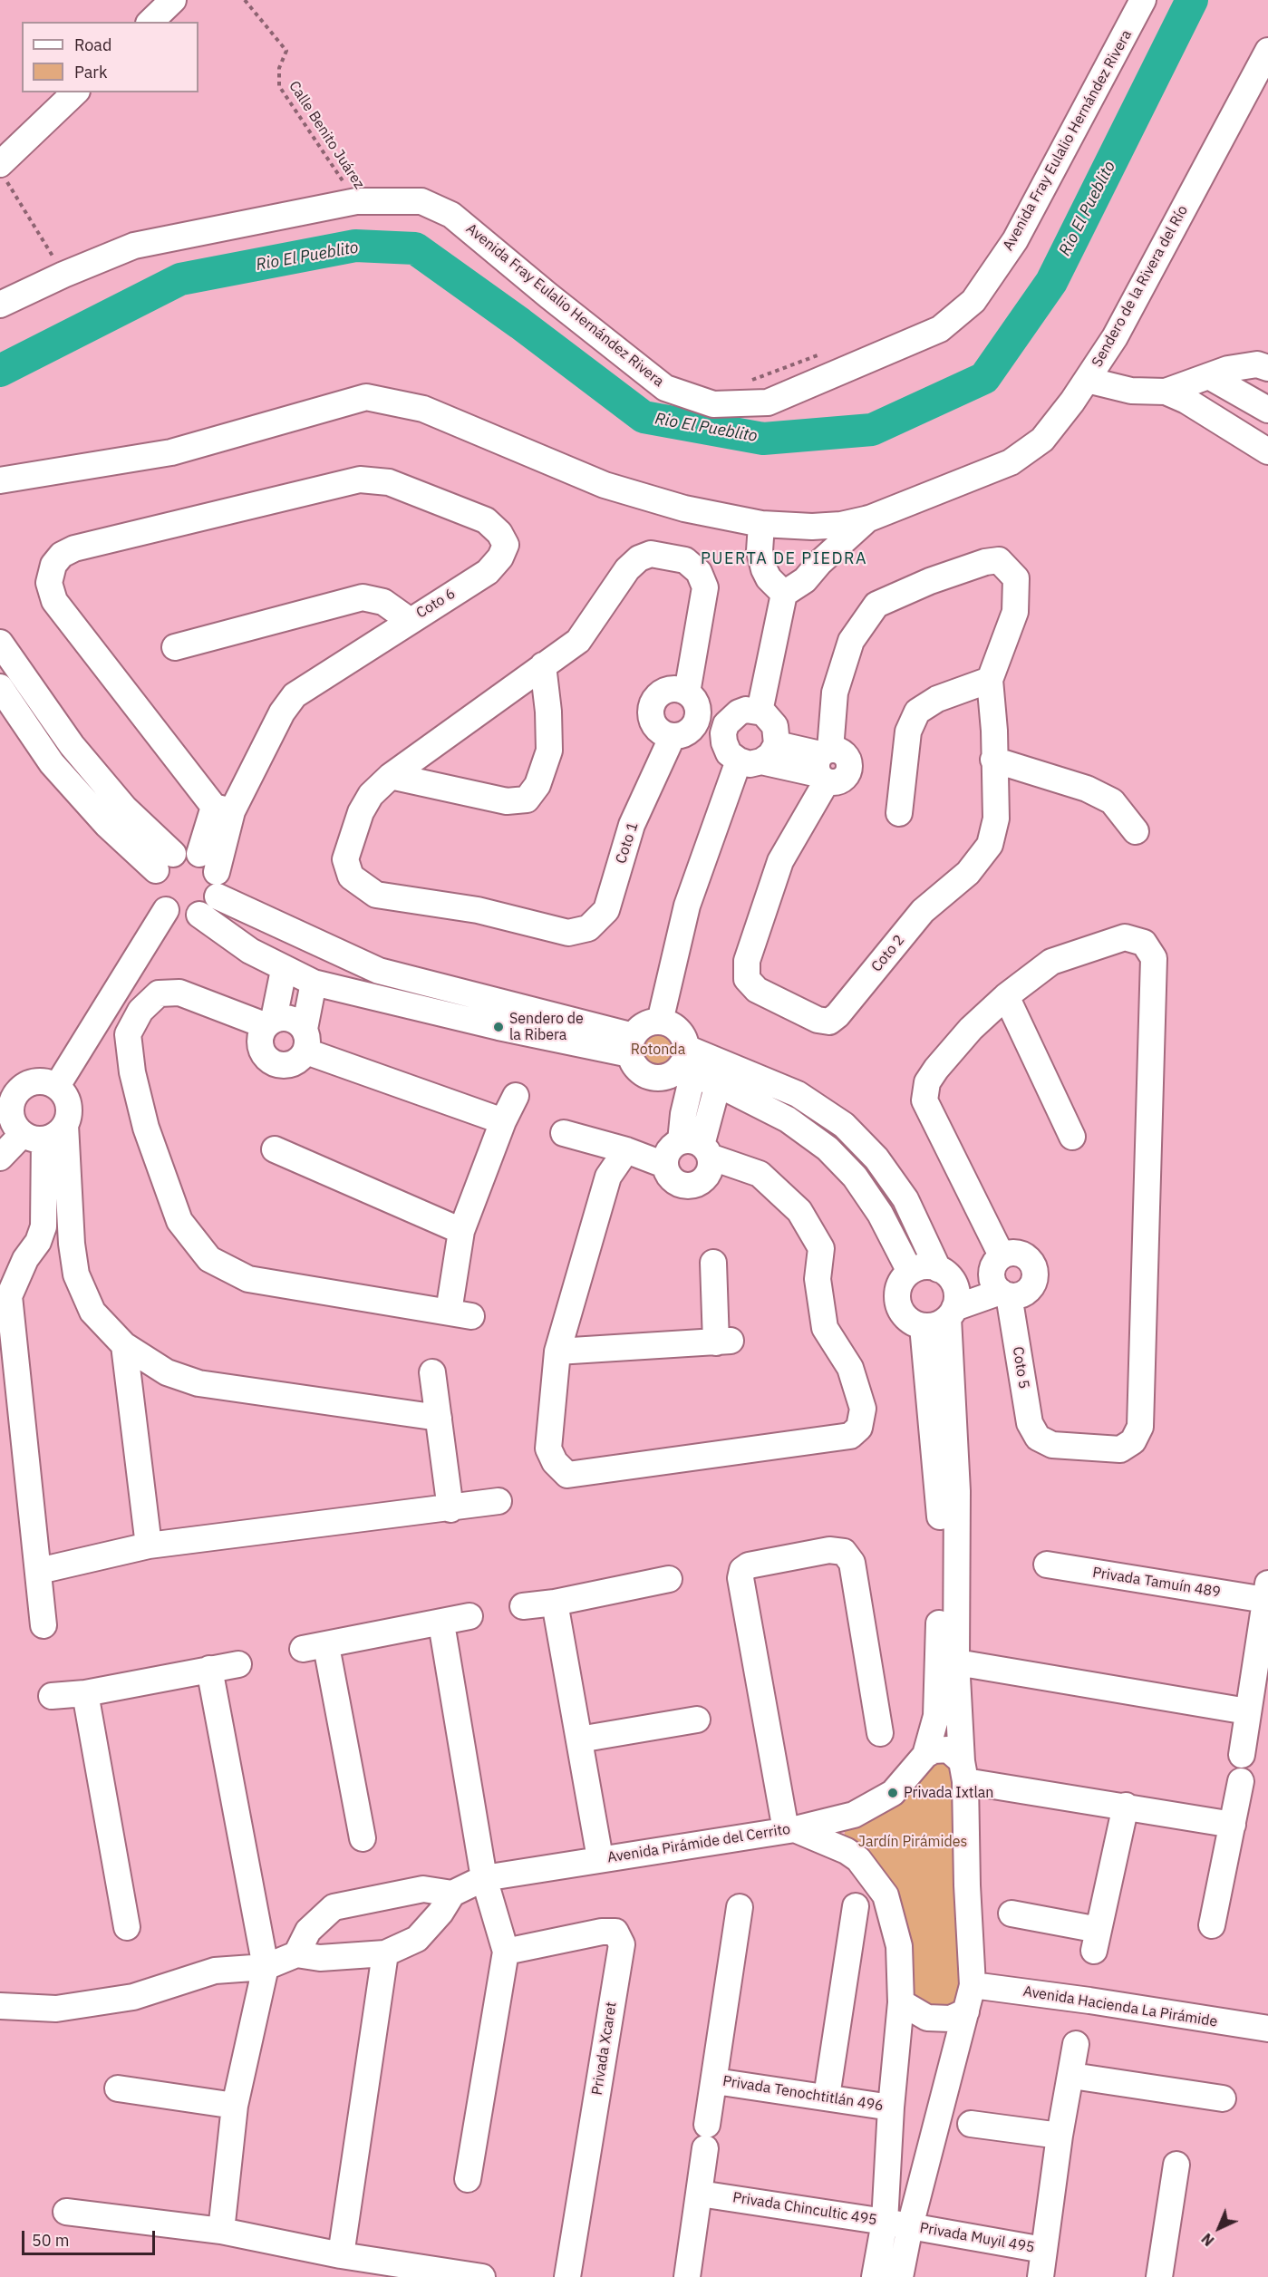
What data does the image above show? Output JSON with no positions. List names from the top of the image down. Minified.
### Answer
{"streets":{"street":["Avenida Fray Eulalio Hernández Rivera","Sendero de la Rivera del Río","Coto 6","Coto 1","Coto 2","Coto 5","Privada Tamuín 489","Avenida Pirámide del Cerrito","Avenida Hacienda La Pirámide","Privada Xcaret","Privada Tenochtitlán 496","Privada Chincultic 495","Privada Muyil 495"],"path":["Calle Benito Juárez"]},"crossings":[["Calle Benito Juárez","Avenida Fray Eulalio Hernández Rivera"],["Privada Chincultic 495","Privada Muyil 495"]],"districts":["PUERTA DE PIEDRA"],"water":["Rio El Pueblito"],"parks":["Rotonda","Jardín Pirámides"],"places":["Sendero de la Ribera","Privada Ixtlan"],"legend":["Road","Park"],"scale_bar":"50 m","north":"bottom left"}
